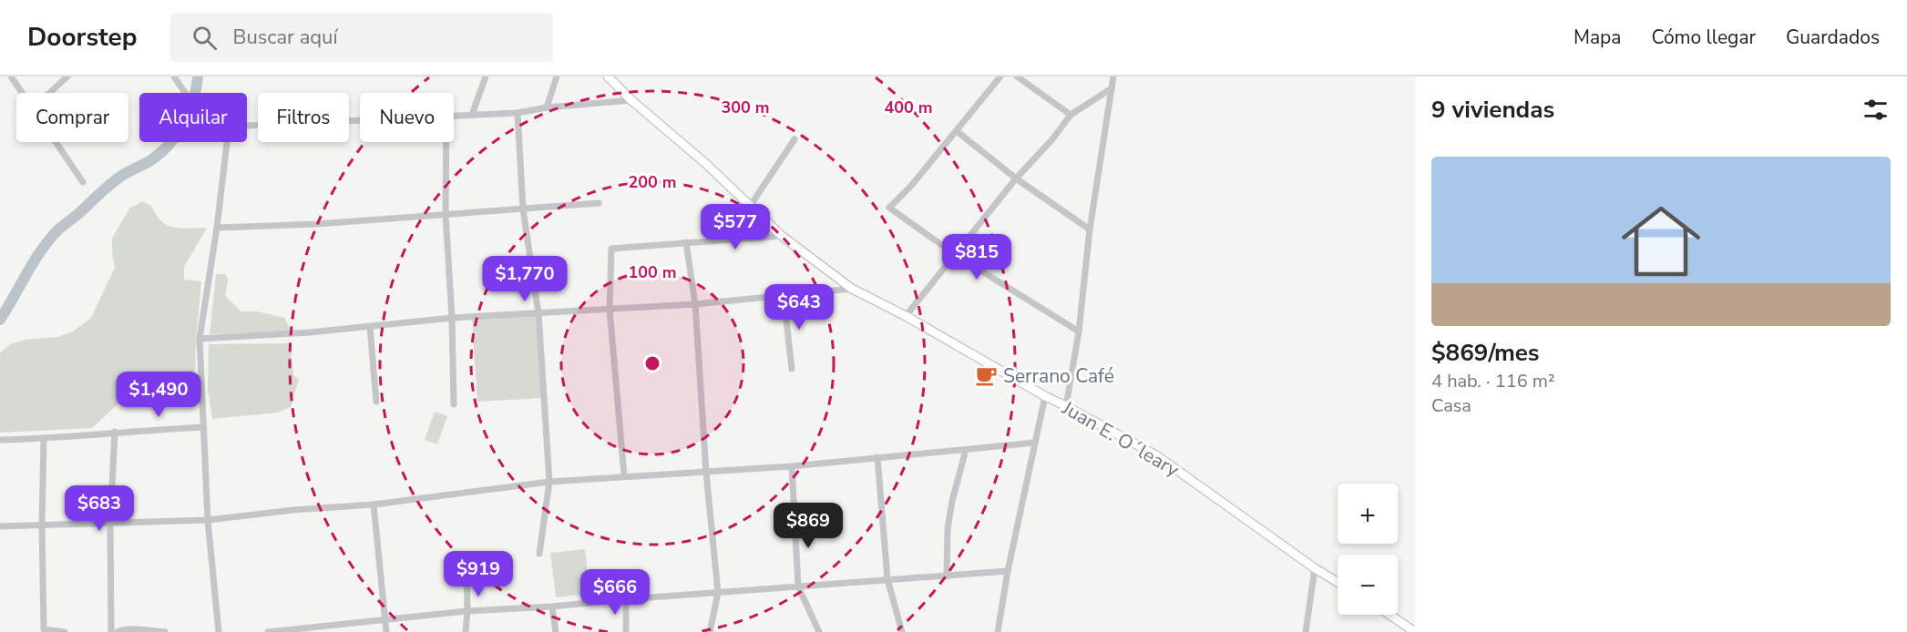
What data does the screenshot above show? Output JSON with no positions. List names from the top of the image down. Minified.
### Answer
{"streets":{"street":["Juan E. O´leary"]},"places":{"cafe":["Serrano Café"]},"page":{"header":"Doorstep","search":"Buscar aquí","nav":["Mapa","Cómo llegar","Guardados"],"heading":"9 viviendas","chip":["Comprar","Alquilar","Filtros","Nuevo"],"list":[{"name":"$869/mes","note":"4 hab. · 116 m² · Casa"}],"price":["$577","$815","$1,770","$643","$1,490","$683","$869","$919","$666"],"map_buttons":["+","−"]},"rings":["400 m","300 m","200 m","100 m"]}
